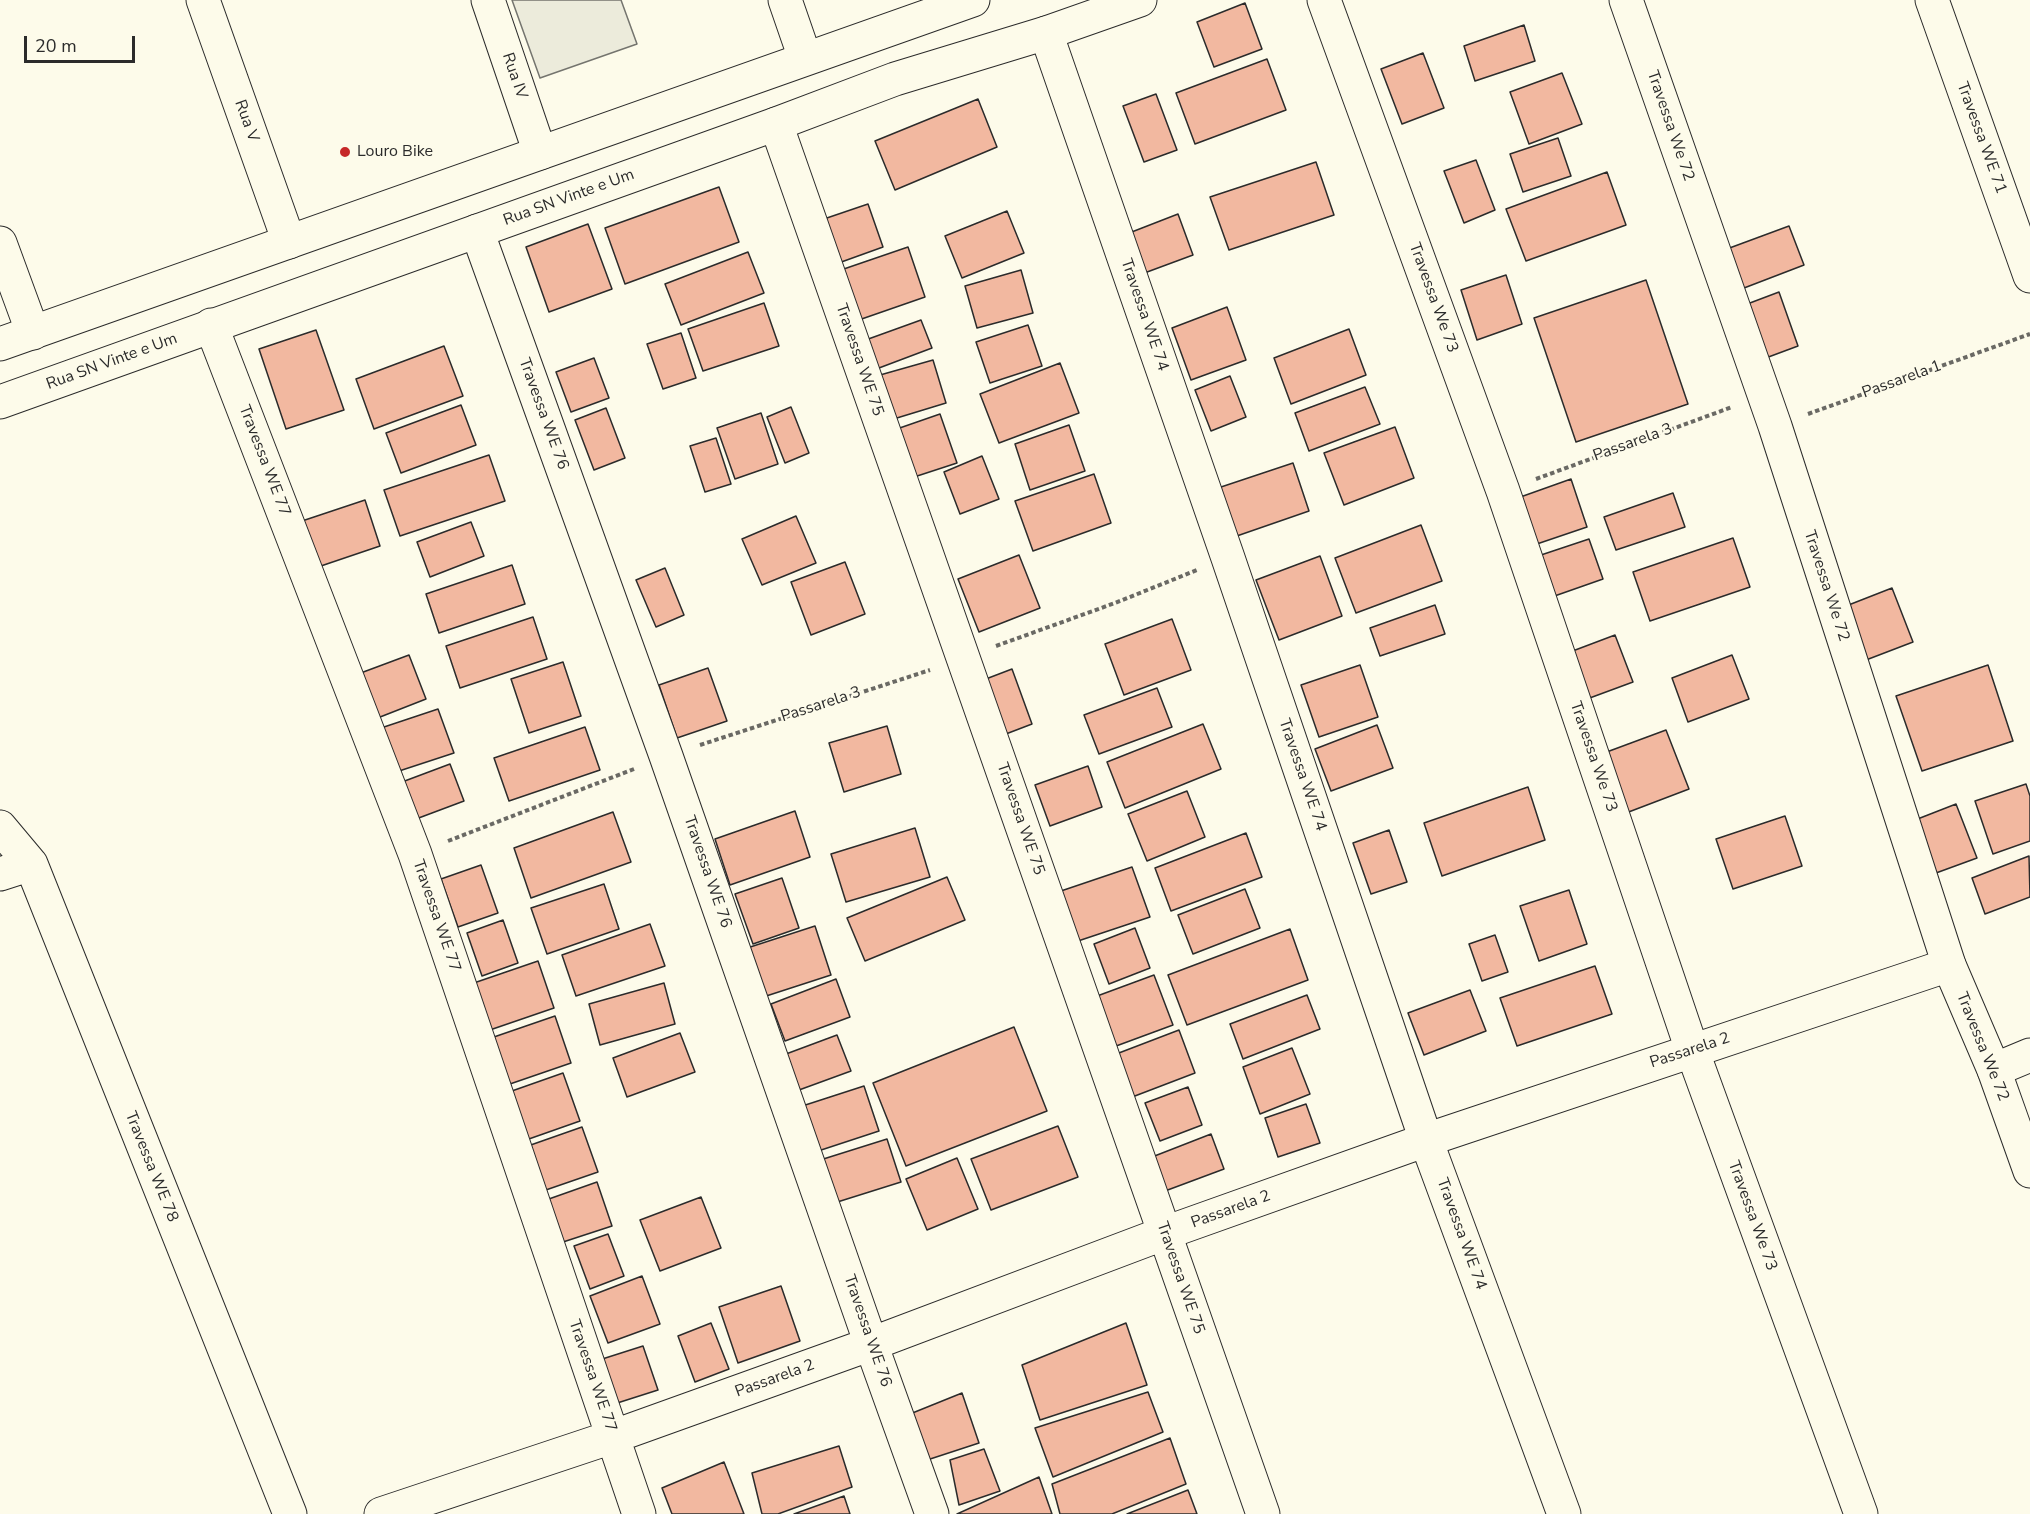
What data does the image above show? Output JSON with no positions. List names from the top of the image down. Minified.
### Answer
{"streets":{"street":["Rua IV","Rua V","Travessa We 72","Travessa WE 71","Rua SN Vinte e Um","Travessa We 73","Travessa WE 74","Travessa WE 75","Travessa WE 76","Travessa WE 77","Passarela 2","Travessa WE 78"],"path":["Passarela 1","Passarela 3"]},"crossings":[["Travessa We 72","Passarela 1"],["Travessa We 72","Passarela 3"],["Travessa We 72","Passarela 2"],["Rua SN Vinte e Um","Travessa WE 74"],["Rua SN Vinte e Um","Travessa WE 75"],["Rua SN Vinte e Um","Travessa WE 76"],["Rua SN Vinte e Um","Travessa WE 77"],["Travessa We 73","Passarela 3"],["Travessa We 73","Passarela 2"],["Travessa WE 74","Passarela 3"],["Travessa WE 74","Passarela 2"],["Travessa WE 75","Passarela 3"],["Travessa WE 75","Passarela 2"],["Travessa WE 76","Passarela 3"],["Travessa WE 76","Passarela 2"],["Passarela 3","Travessa WE 77"],["Travessa WE 77","Passarela 2"]],"places":["Louro Bike"],"scale_bar":"20 m"}
